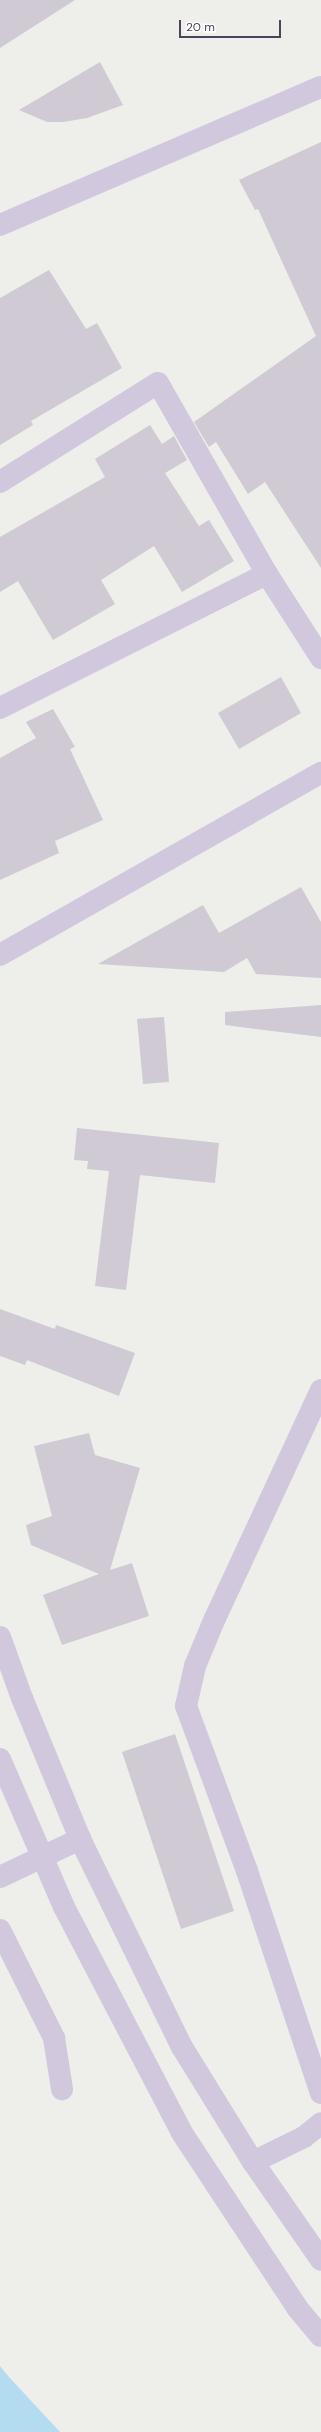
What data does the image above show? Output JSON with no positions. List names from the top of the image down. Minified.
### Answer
{"scale_bar":"20 m"}
